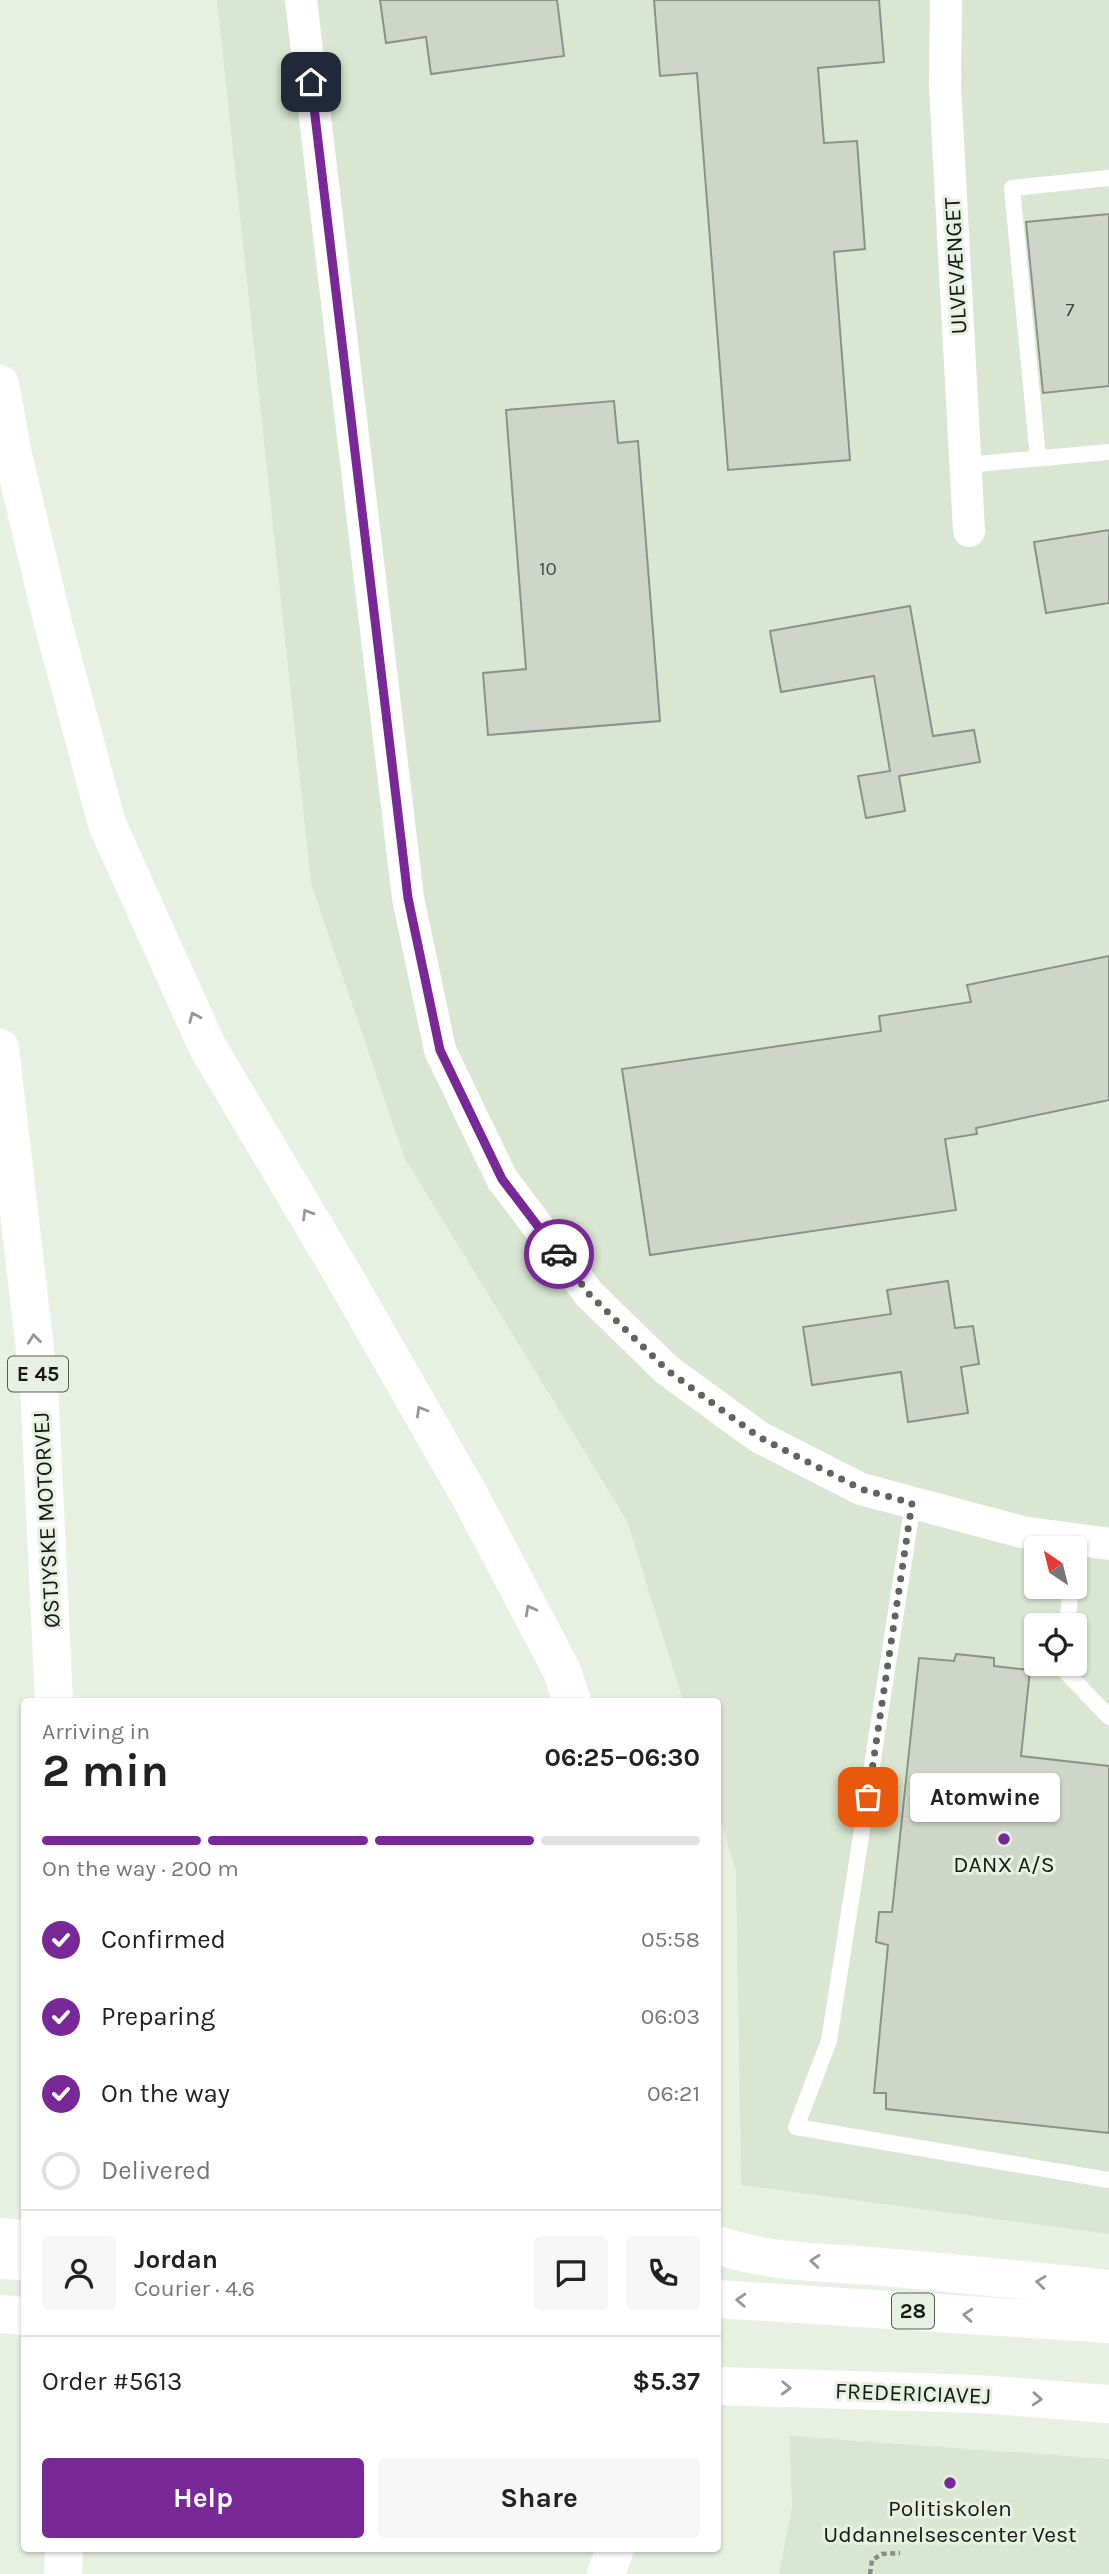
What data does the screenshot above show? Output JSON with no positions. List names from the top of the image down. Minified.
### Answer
{"streets":{"main road":["E 45","ØSTJYSKE MOTORVEJ","28","FREDERICIAVEJ"],"street":["ULVEVÆNGET"]},"places":["Atomwine","DANX A/S","Politiskolen Uddannelsescenter Vest"],"house_numbers":["7","10"],"north":"top left","page":{"heading":["2 min","Arriving in","06:25–06:30"],"panel":["Jordan","Courier · 4.6","Order #5613","$5.37"],"bubble":"Atomwine","bar":"On the way · 200 m","list":[["Confirmed","05:58"],["Preparing","06:03"],["On the way","06:21"],"Delivered"],"buttons":["Help","Share"]}}
